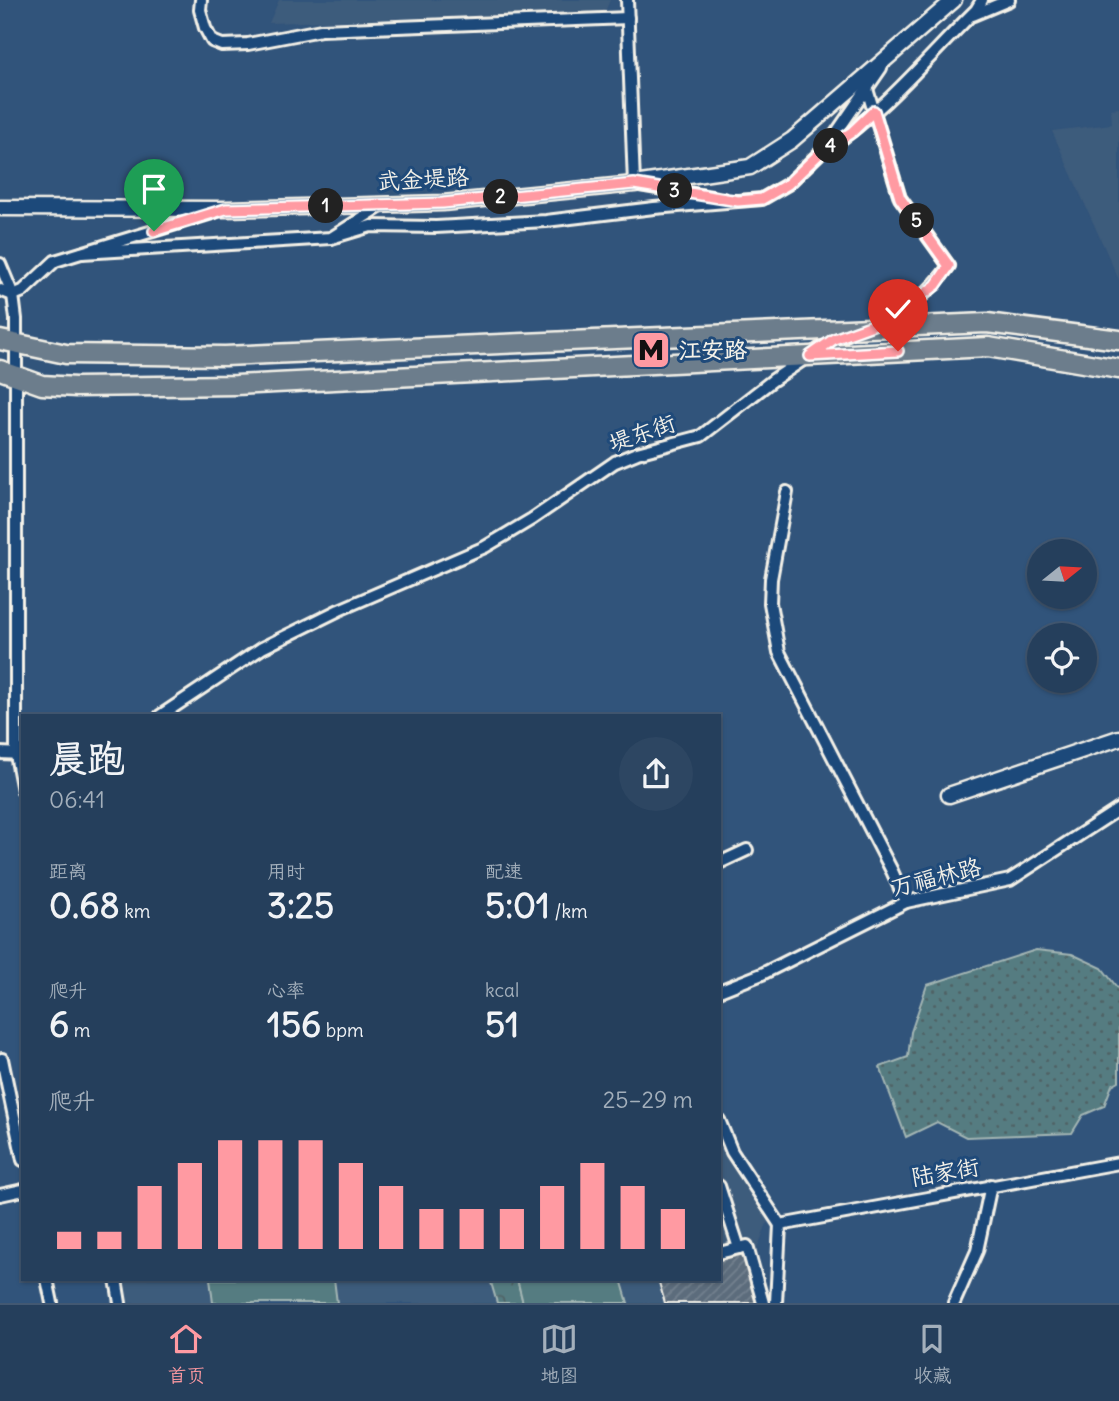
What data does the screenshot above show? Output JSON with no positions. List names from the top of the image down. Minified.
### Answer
{"streets":{"street":["武金堤路","堤东街","万福林路","陆家街"]},"places":{"metro station":["江安路"]},"north":"right","page":{"pins":["4","3","2","1","5"],"heading":["晨跑","06:41"],"stats":[["距离","0.68 km"],["用时","3:25"],["配速","5:01 /km"],["爬升","6 m"],["心率","156 bpm"],["kcal","51"]],"chart":["爬升","25–29 m"],"tabs":["首页","地图","收藏"]}}
